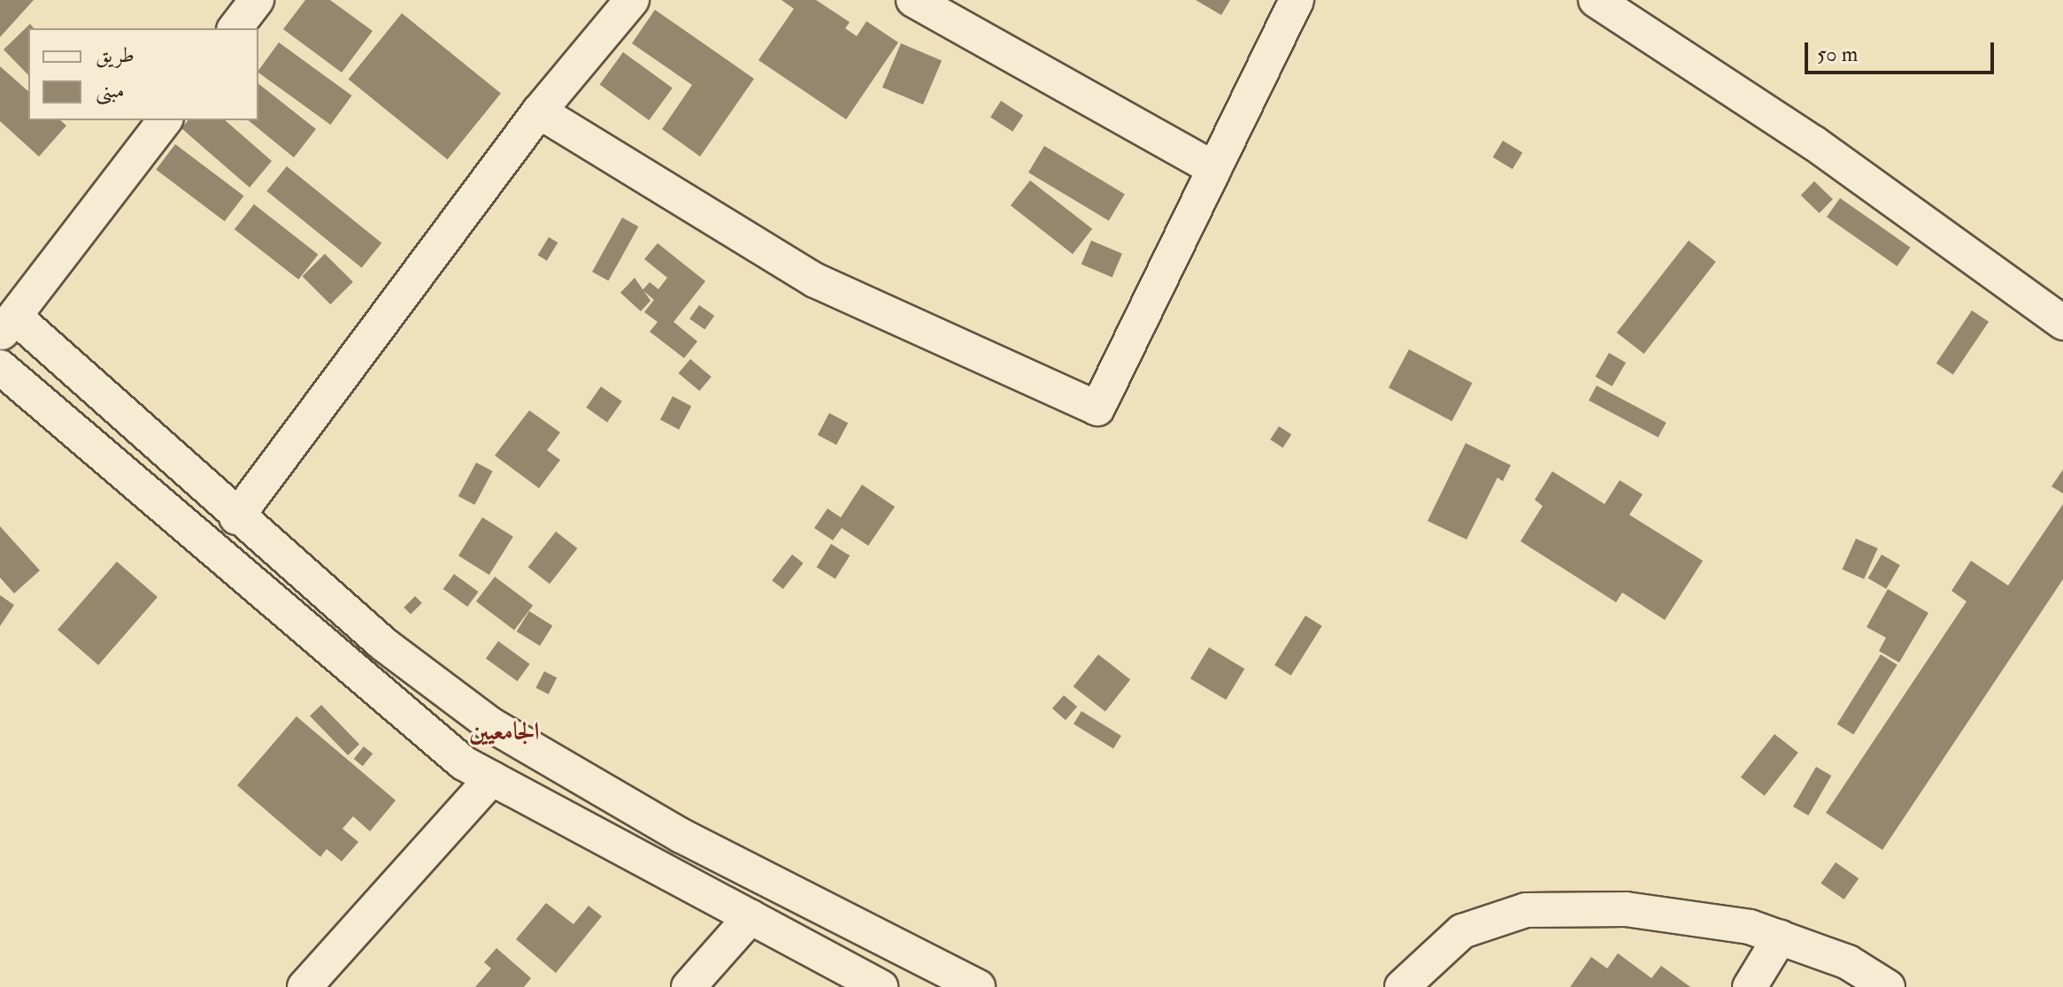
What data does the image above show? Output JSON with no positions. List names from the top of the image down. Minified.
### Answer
{"districts":["الجامعيين"],"legend":["طريق","مبنى"],"scale_bar":"50 m"}
